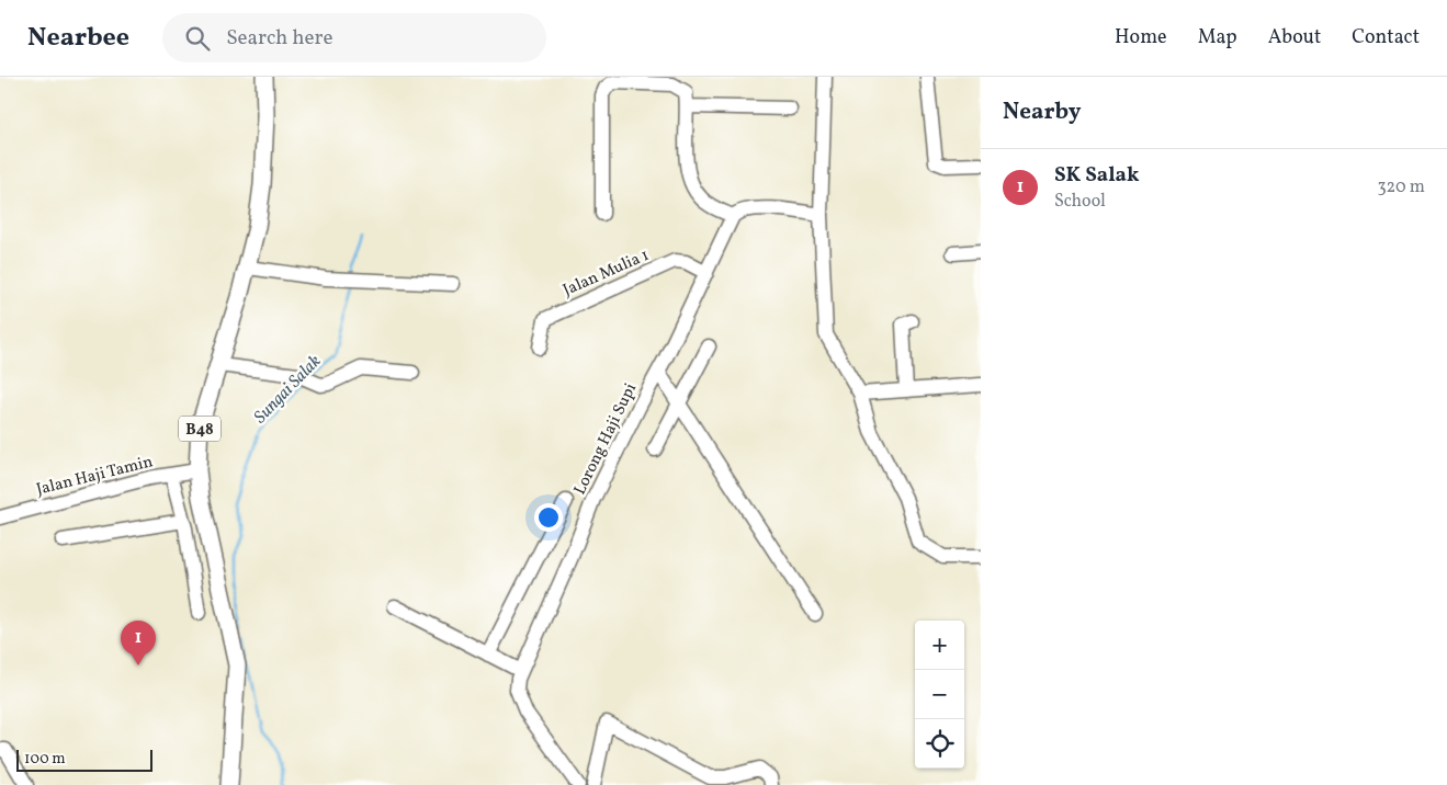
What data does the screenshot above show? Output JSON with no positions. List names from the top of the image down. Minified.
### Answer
{"streets":{"main road":["B48"],"street":["Jalan Mulia 1","Lorong Haji Supi","Jalan Haji Tamin"]},"crossings":[["Jalan Mulia 1","Lorong Haji Supi"],["B48","Jalan Haji Tamin"]],"water":["Sungai Salak"],"scale_bar":"100 m","page":{"header":"Nearbee","search":"Search here","nav":["Home","Map","About","Contact"],"heading":"Nearby","list":[{"mark":"1","name":"SK Salak","note":"School","value":"320 m"}],"map_buttons":["+","−"],"pins":"1","scale":"100 m"}}
